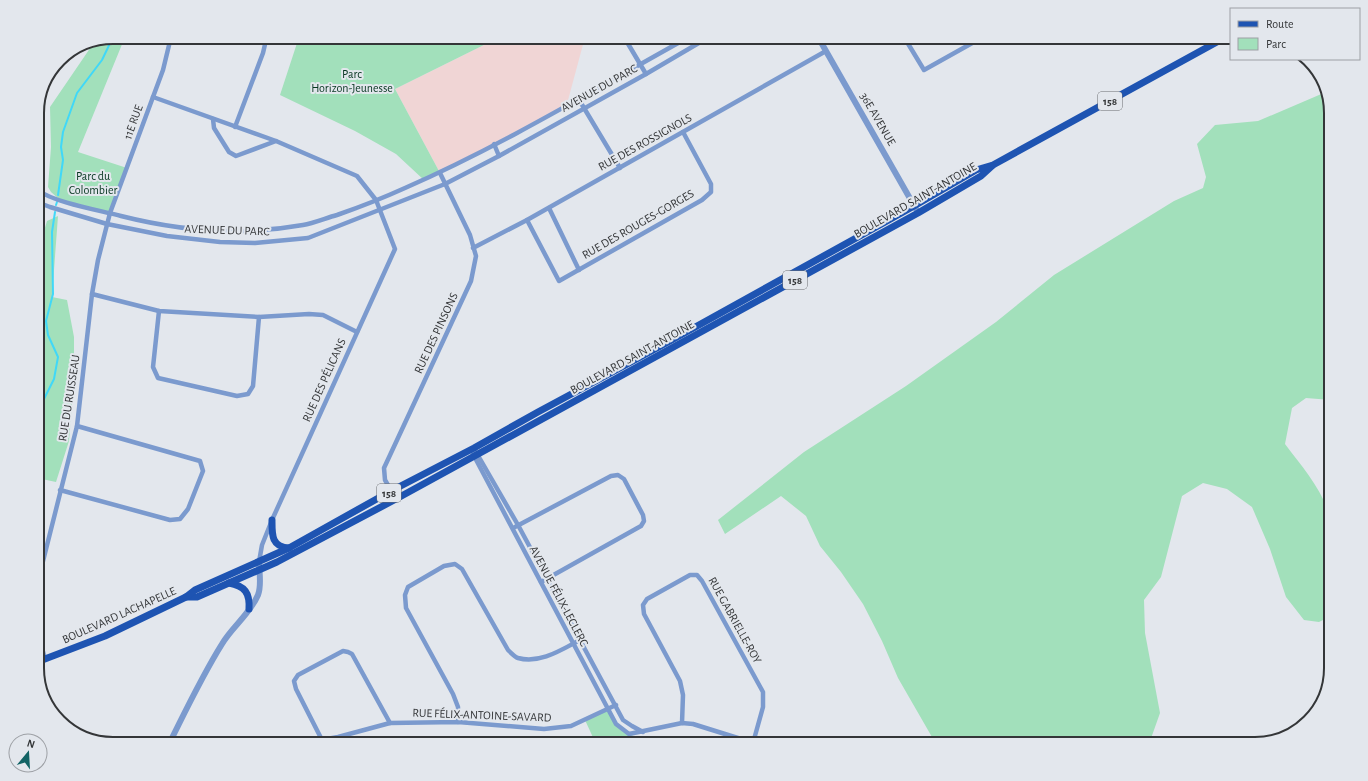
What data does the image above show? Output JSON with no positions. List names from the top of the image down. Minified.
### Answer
{"streets":{"main road":["158","BOULEVARD SAINT-ANTOINE","BOULEVARD LACHAPELLE"],"street":["AVENUE DU PARC","36E AVENUE","11E RUE","RUE DES ROSSIGNOLS","RUE DES ROUGES-GORGES","RUE DES PINSONS","RUE DES PÉLICANS","RUE DU RUISSEAU","AVENUE FÉLIX-LECLERC","RUE GABRIELLE-ROY","RUE FÉLIX-ANTOINE-SAVARD"]},"crossings":[["AVENUE DU PARC","11E RUE"],["AVENUE DU PARC","RUE DES PINSONS"],["AVENUE DU PARC","RUE DES PÉLICANS"],["AVENUE DU PARC","RUE DU RUISSEAU"],["36E AVENUE","RUE DES ROSSIGNOLS"],["36E AVENUE","BOULEVARD SAINT-ANTOINE"],["11E RUE","RUE DU RUISSEAU"],["RUE DES ROSSIGNOLS","RUE DES ROUGES-GORGES"],["RUE DES ROSSIGNOLS","RUE DES PINSONS"],["BOULEVARD SAINT-ANTOINE","RUE DES PINSONS"],["BOULEVARD SAINT-ANTOINE","AVENUE FÉLIX-LECLERC"],["BOULEVARD SAINT-ANTOINE","BOULEVARD LACHAPELLE"],["RUE DES PÉLICANS","BOULEVARD LACHAPELLE"],["AVENUE FÉLIX-LECLERC","RUE GABRIELLE-ROY"],["AVENUE FÉLIX-LECLERC","RUE FÉLIX-ANTOINE-SAVARD"]],"parks":["Parc Horizon-Jeunesse","Parc du Colombier"],"legend":["Route","Parc"],"north":"top"}
